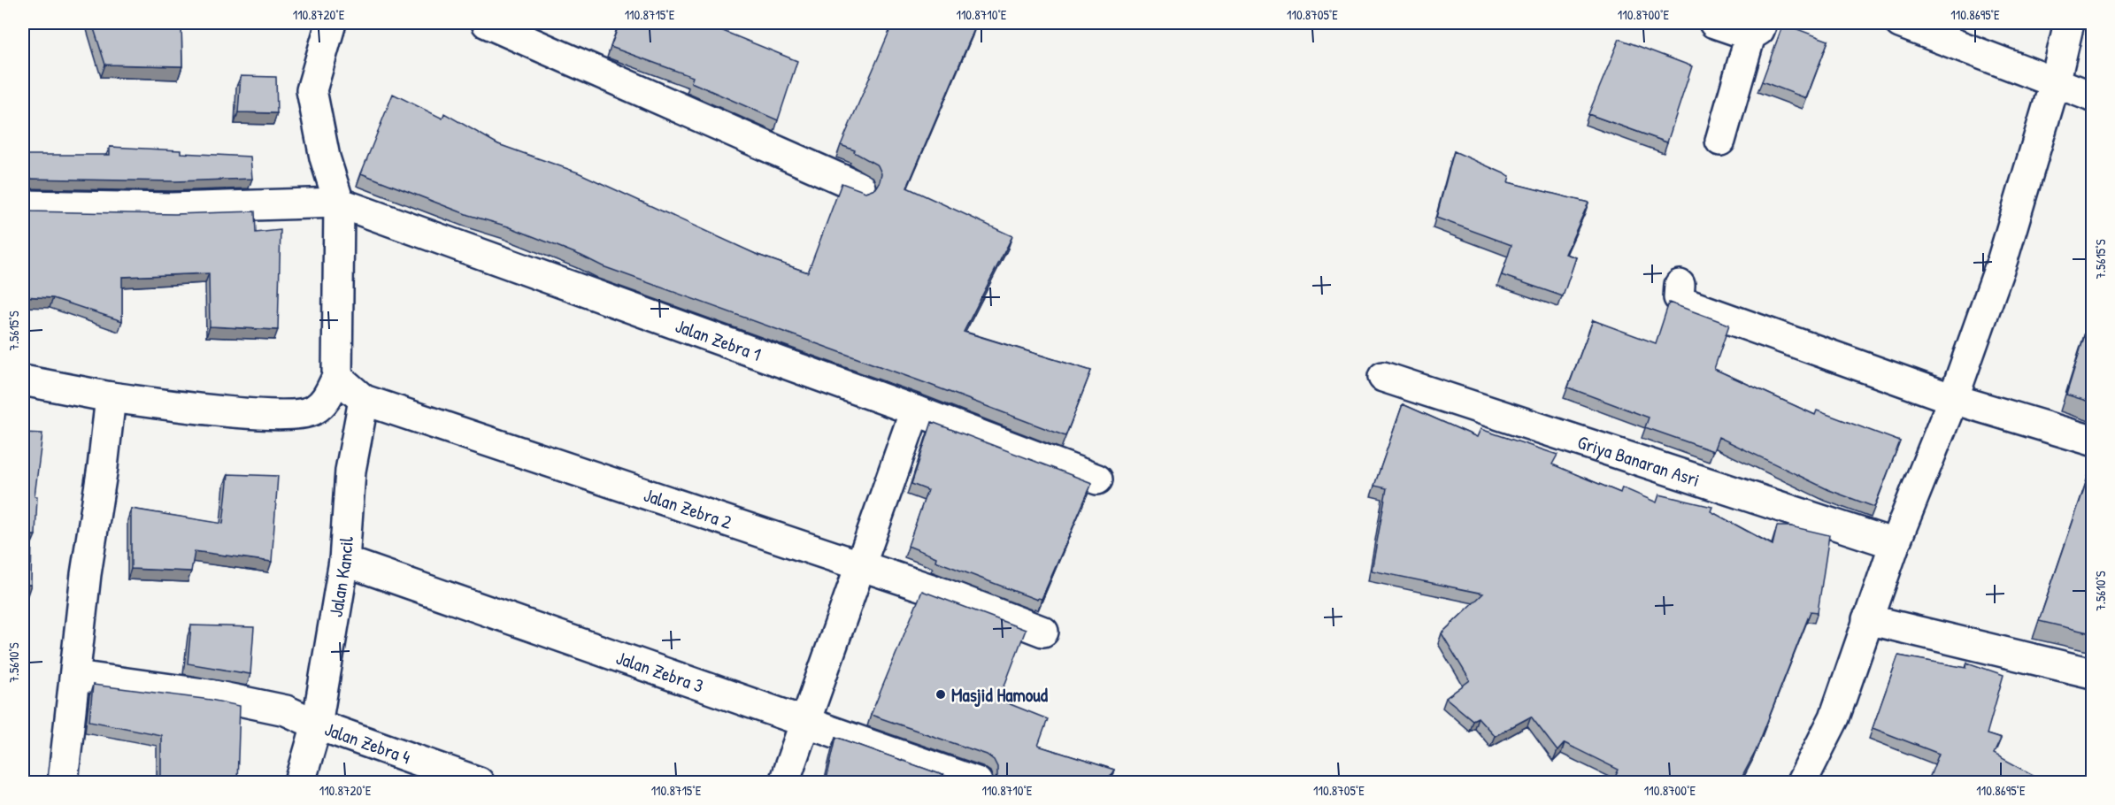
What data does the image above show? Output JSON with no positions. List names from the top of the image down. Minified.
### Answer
{"streets":{"street":["Jalan Zebra 1","Griya Banaran Asri","Jalan Zebra 2","Jalan Kancil","Jalan Zebra 3","Jalan Zebra 4"]},"crossings":[["Jalan Zebra 2","Jalan Kancil"],["Jalan Kancil","Jalan Zebra 3"],["Jalan Kancil","Jalan Zebra 4"]],"places":["Masjid Hamoud"],"coordinates":["110.8720°E","110.8715°E","110.8710°E","110.8705°E","110.8700°E","110.8695°E","7.5615°S","7.5610°S"]}
